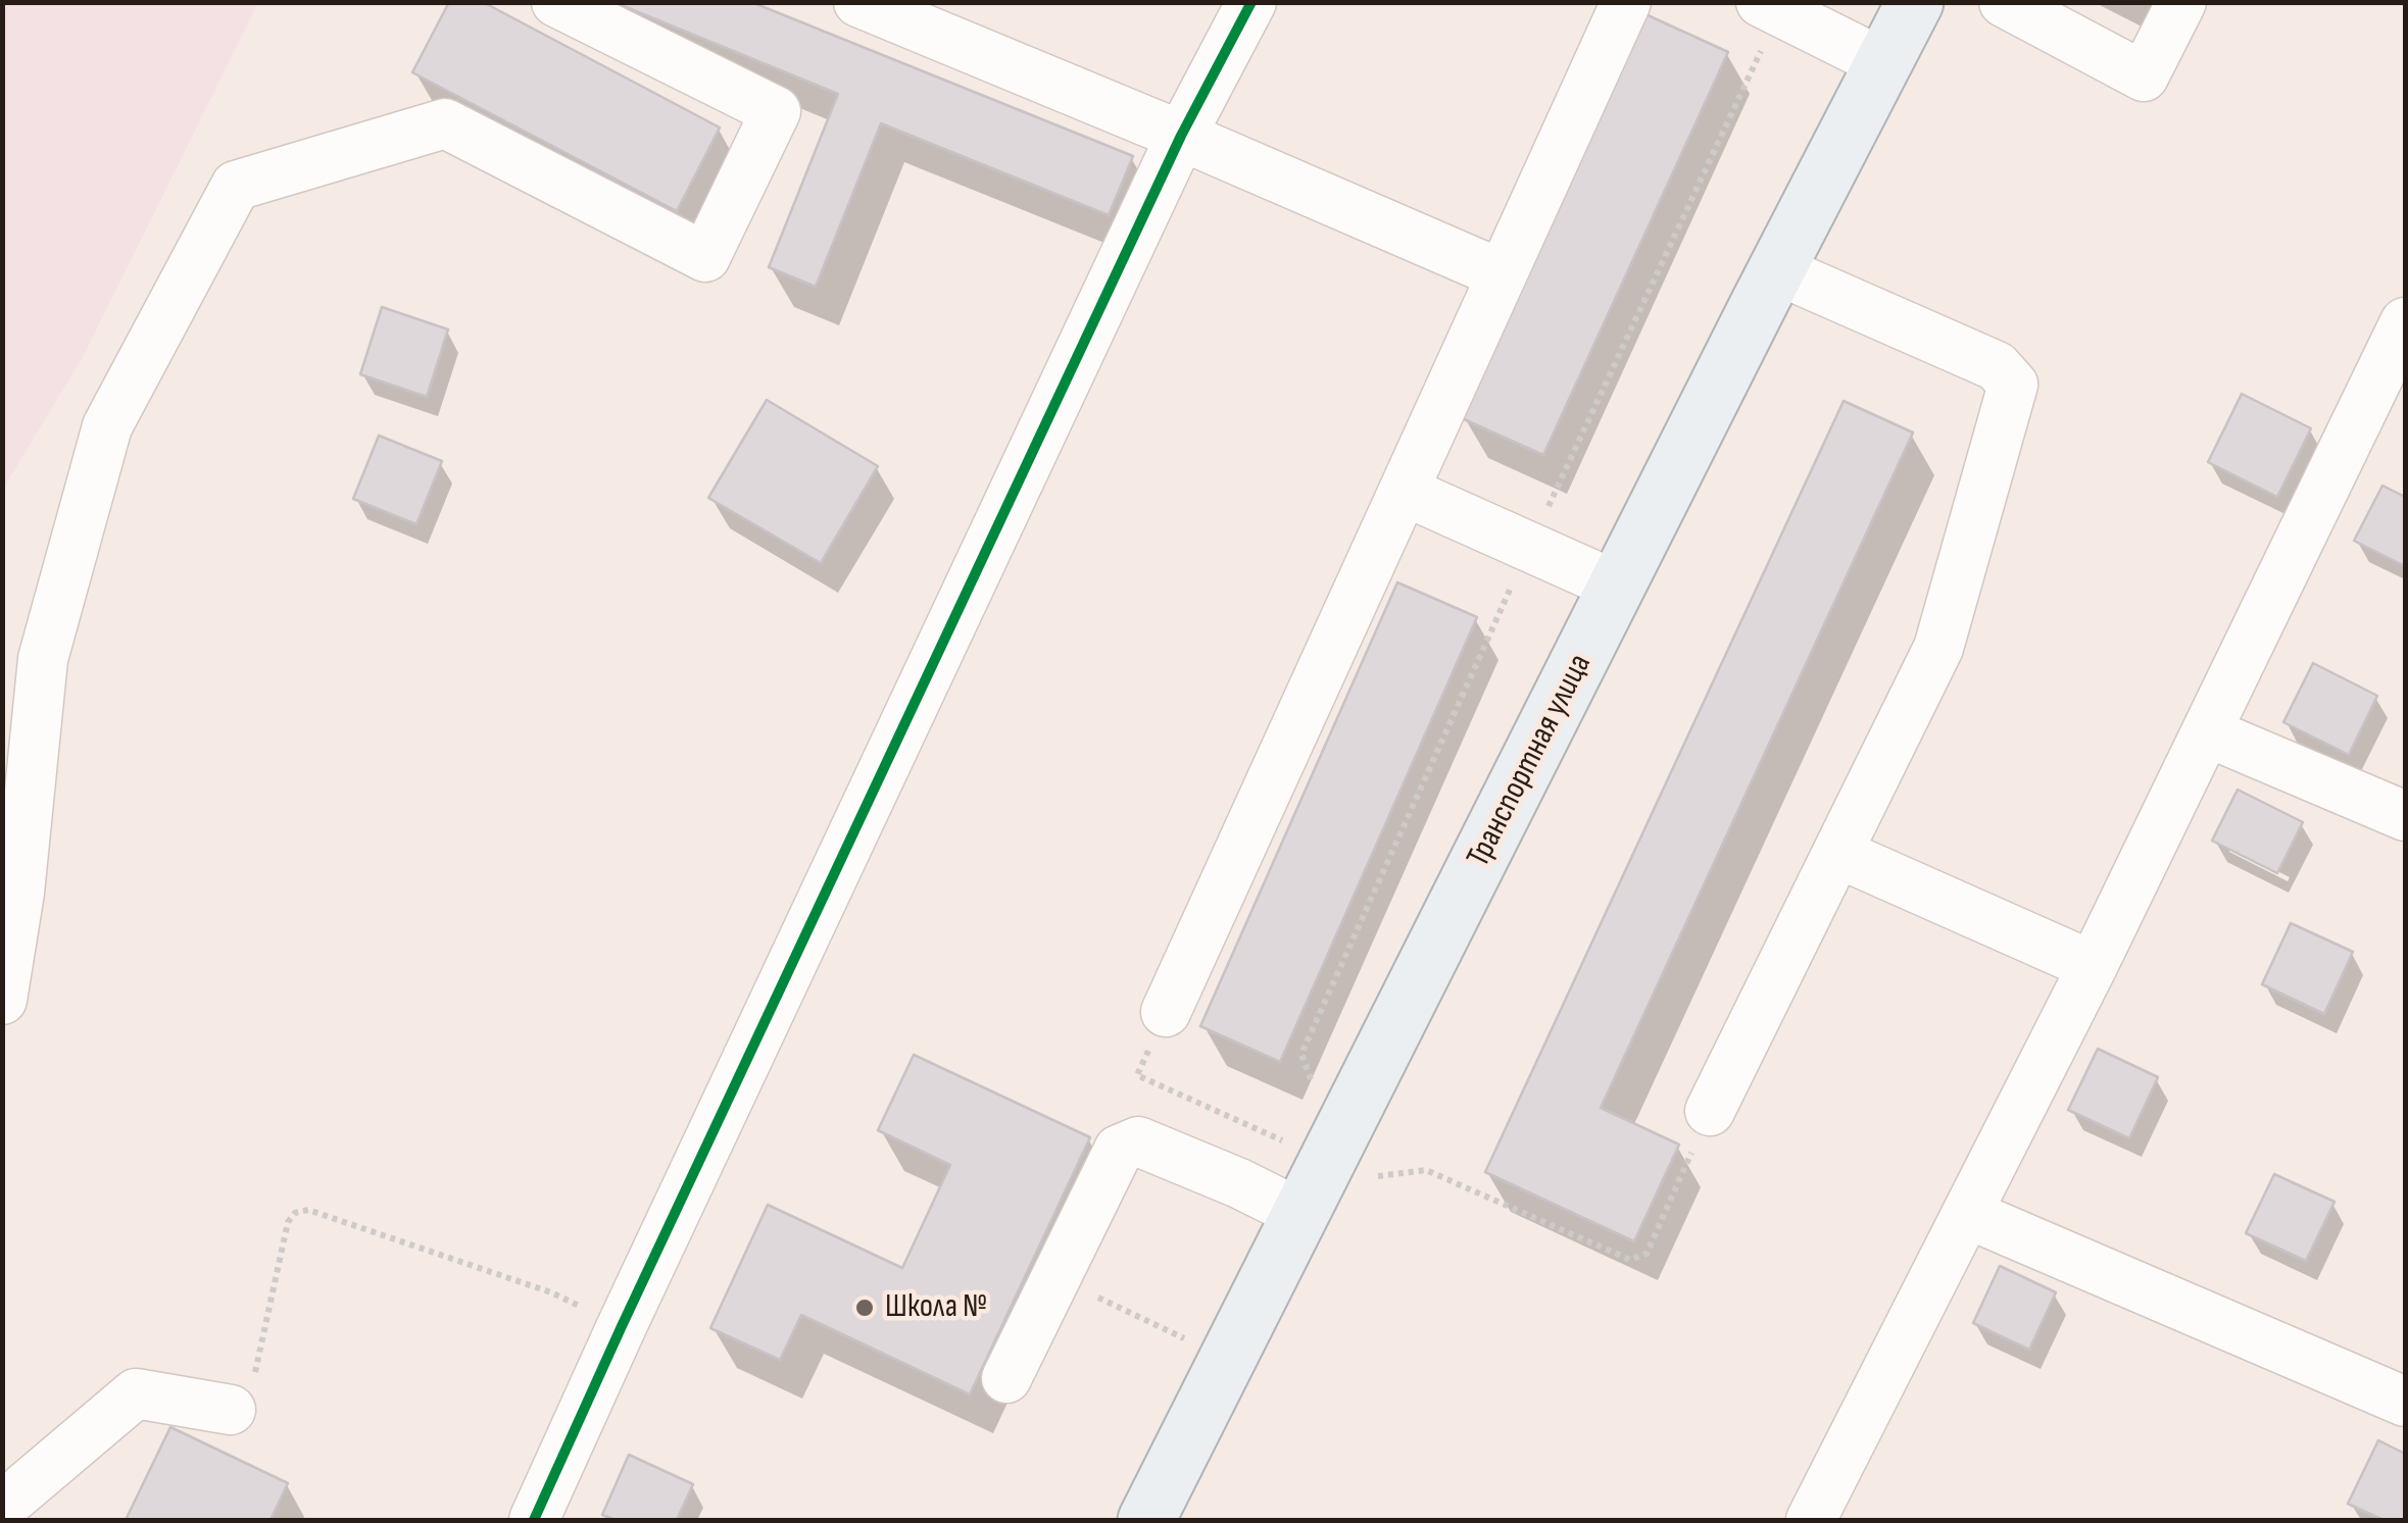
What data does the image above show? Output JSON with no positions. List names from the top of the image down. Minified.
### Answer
{"streets":{"main road":["Транспортная улица"]},"places":["Школа №"]}
